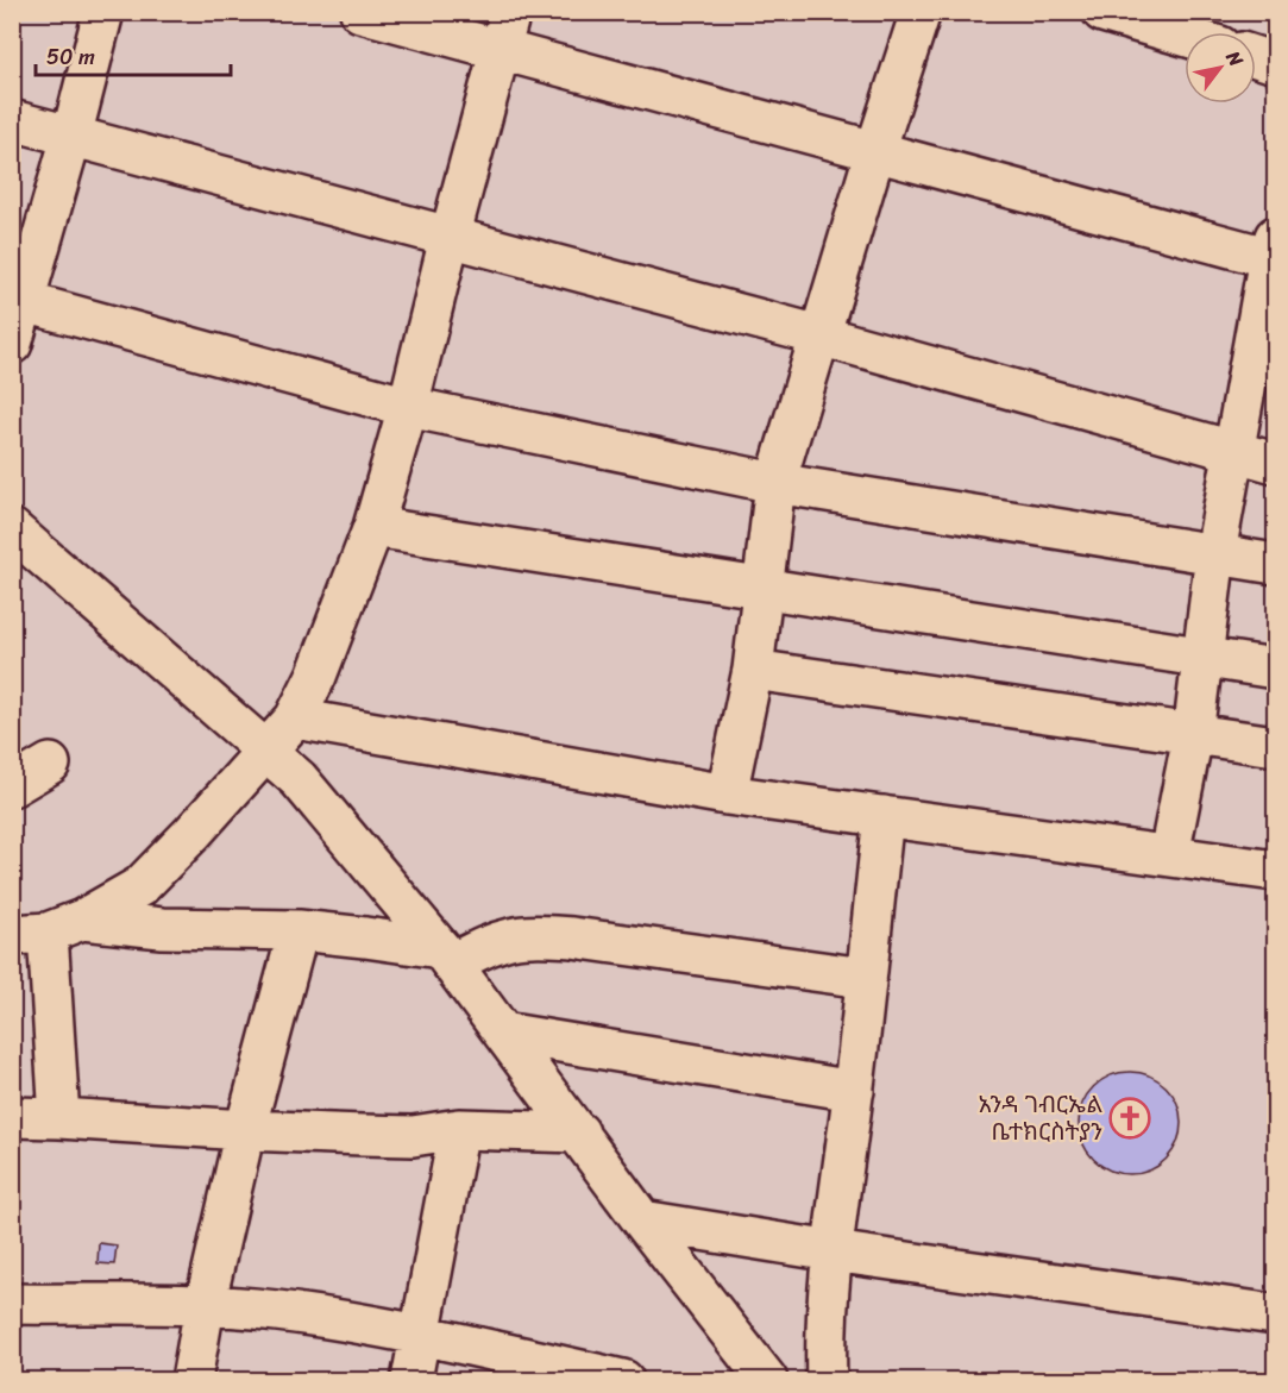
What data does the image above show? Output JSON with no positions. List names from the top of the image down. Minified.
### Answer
{"places":{"church":["አንዳ ገብርኤል ቤተክርስትያን"]},"scale_bar":"50 m","north":"top right"}
